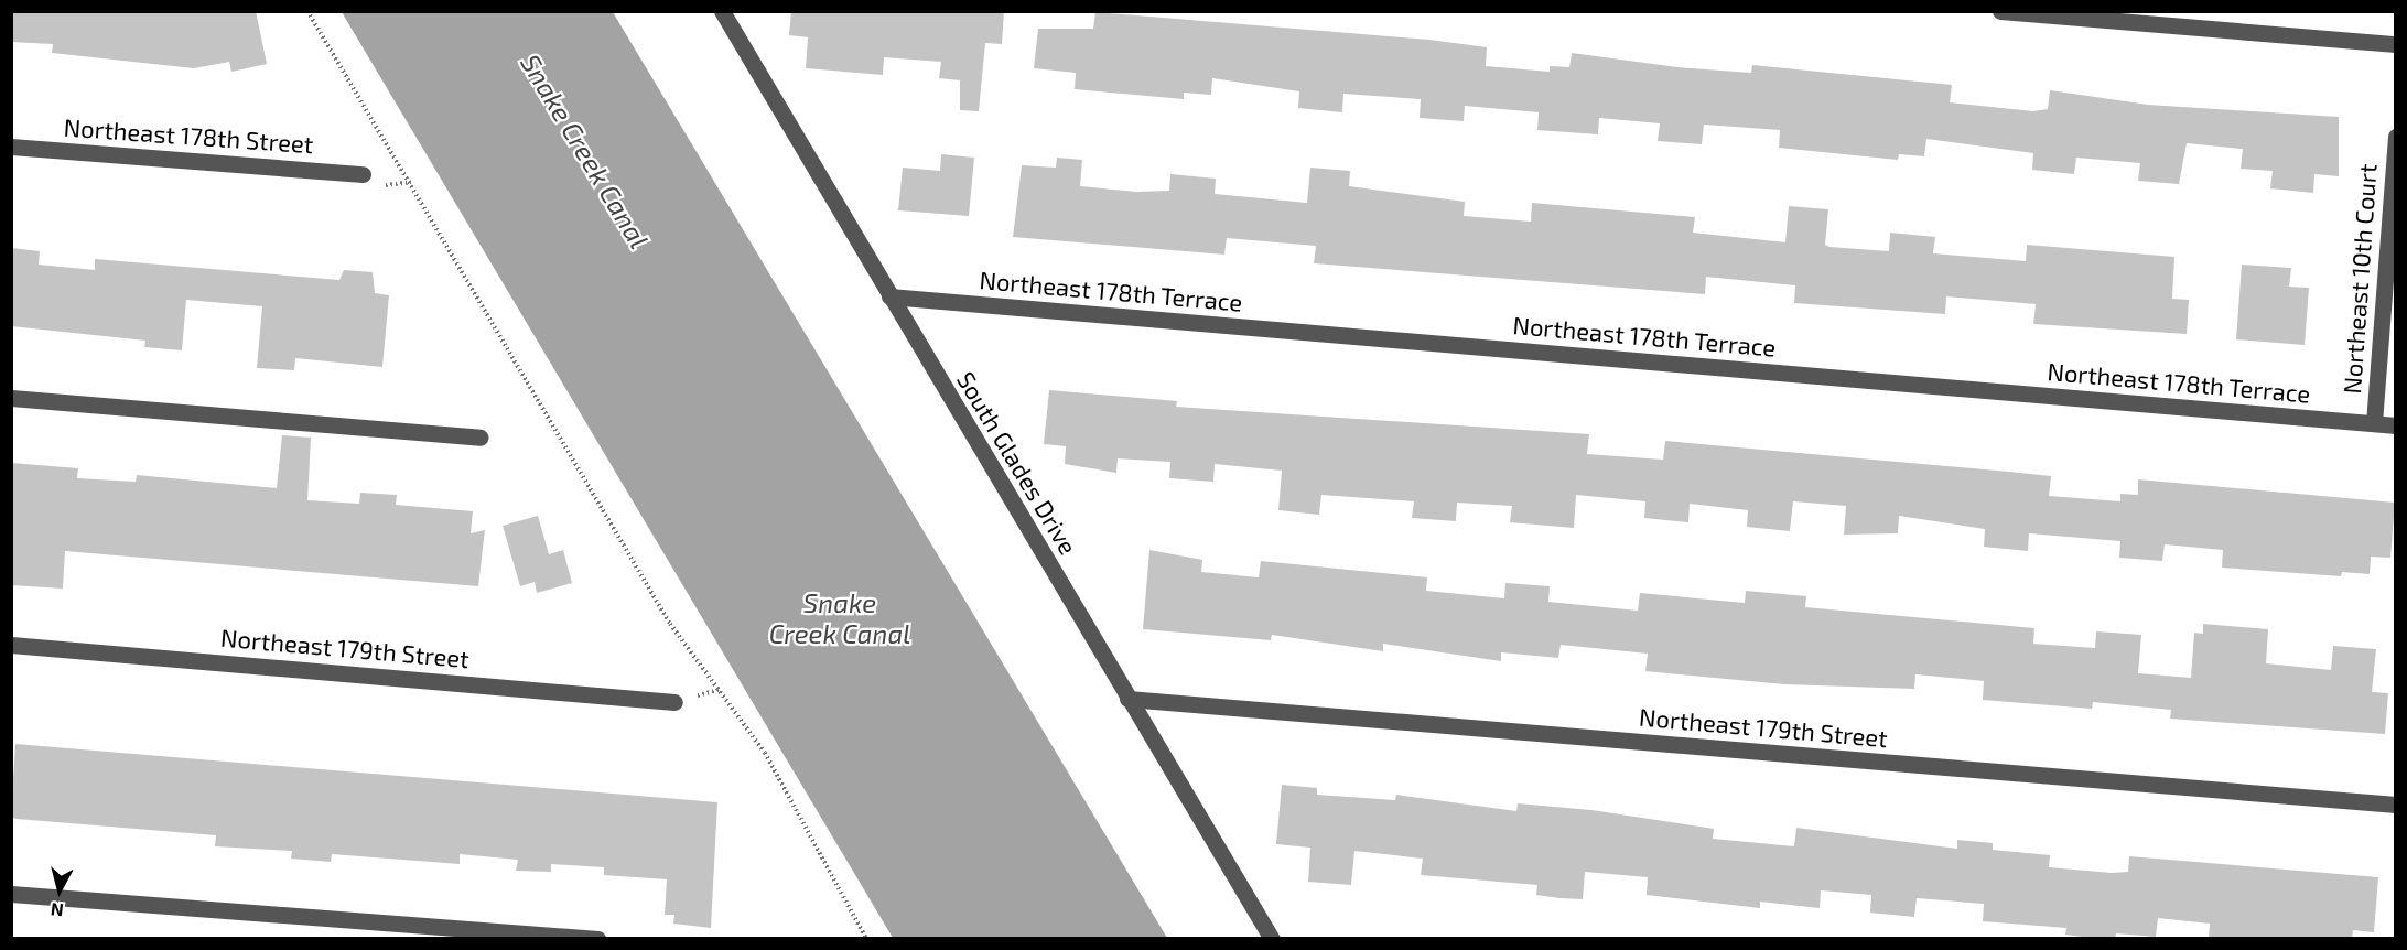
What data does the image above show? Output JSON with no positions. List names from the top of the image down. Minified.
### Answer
{"streets":{"street":["Northeast 178th Street","Northeast 10th Court","Northeast 178th Terrace","South Glades Drive","Northeast 179th Street"]},"crossings":[["Northeast 10th Court","Northeast 178th Terrace"],["Northeast 178th Terrace","South Glades Drive"],["South Glades Drive","Northeast 179th Street"]],"water":["Snake Creek Canal"],"north":"bottom"}
